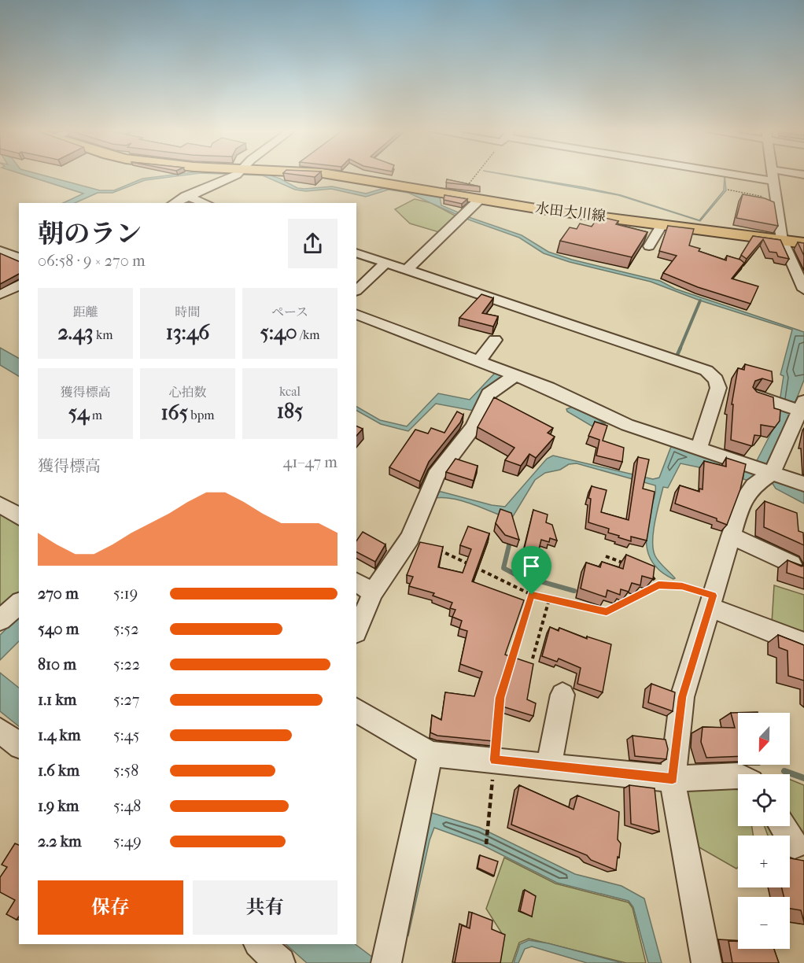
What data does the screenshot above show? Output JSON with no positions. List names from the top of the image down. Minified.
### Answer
{"streets":{"main road":["水田大川線"]},"north":"bottom","page":{"heading":["朝のラン","06:58 · 9 × 270 m"],"stats":[["距離","2.43 km"],["時間","13:46"],["ペース","5:40 /km"],["獲得標高","54 m"],["心拍数","165 bpm"],["kcal","185"]],"chart":["獲得標高","41–47 m"],"list":[{"name":"270 m","note":"5:19"},{"name":"540 m","note":"5:52"},{"name":"810 m","note":"5:22"},{"name":"1.1 km","note":"5:27"},{"name":"1.4 km","note":"5:45"},{"name":"1.6 km","note":"5:58"},{"name":"1.9 km","note":"5:48"},{"name":"2.2 km","note":"5:49"}],"map_buttons":["+","−"],"buttons":["保存","共有"]}}
